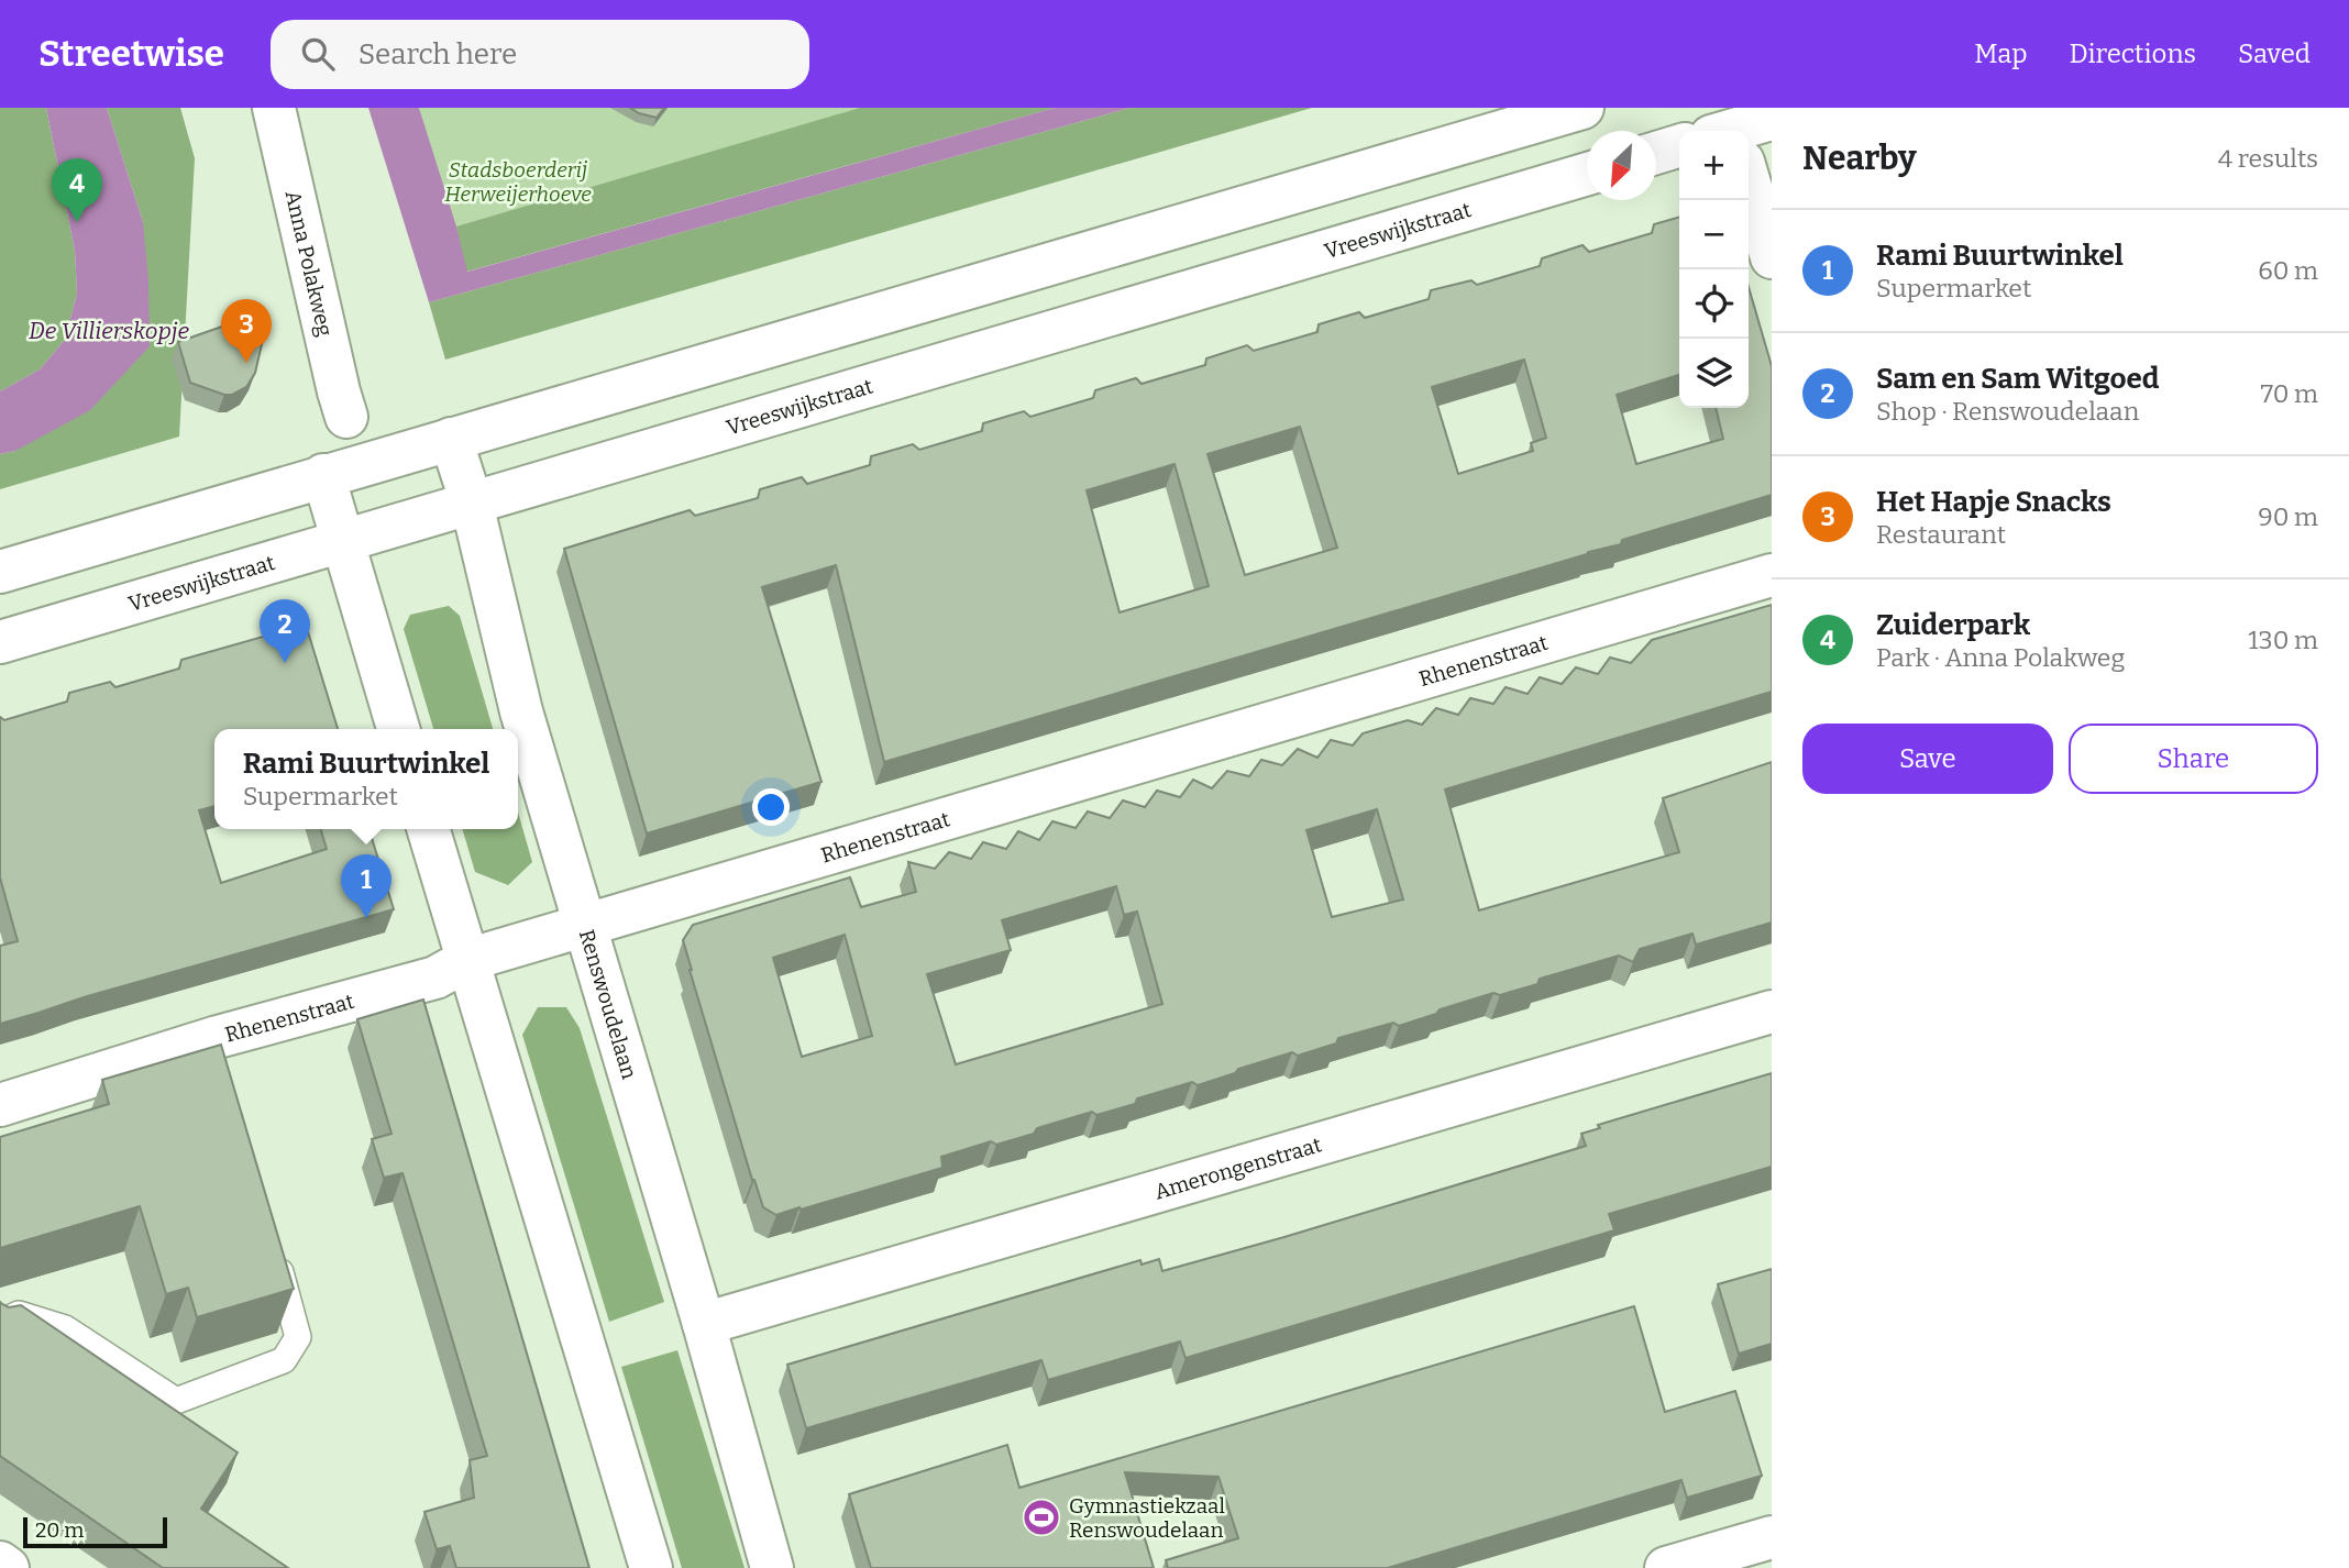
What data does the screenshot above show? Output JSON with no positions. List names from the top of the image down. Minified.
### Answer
{"streets":{"street":["Vreeswijkstraat","Anna Polakweg","Rhenenstraat","Renswoudelaan","Amerongenstraat"]},"crossings":[["Vreeswijkstraat","Renswoudelaan"],["Rhenenstraat","Renswoudelaan"],["Renswoudelaan","Amerongenstraat"]],"water":["De Villierskopje"],"parks":["Stadsboerderij Herweijerhoeve"],"places":{"sports":["Gymnastiekzaal Renswoudelaan"]},"scale_bar":"20 m","north":"bottom left","page":{"header":"Streetwise","search":"Search here","nav":["Map","Directions","Saved"],"heading":["Nearby","4 results"],"map_buttons":["+","−"],"pins":["4","3","2","1"],"list":[{"mark":"1","name":"Rami Buurtwinkel","note":"Supermarket","value":"60 m"},{"mark":"2","name":"Sam en Sam Witgoed","note":"Shop · Renswoudelaan","value":"70 m"},{"mark":"3","name":"Het Hapje Snacks","note":"Restaurant","value":"90 m"},{"mark":"4","name":"Zuiderpark","note":"Park · Anna Polakweg","value":"130 m"}],"buttons":["Save","Share"],"popup":["Rami Buurtwinkel","Supermarket"],"scale":"20 m"}}
